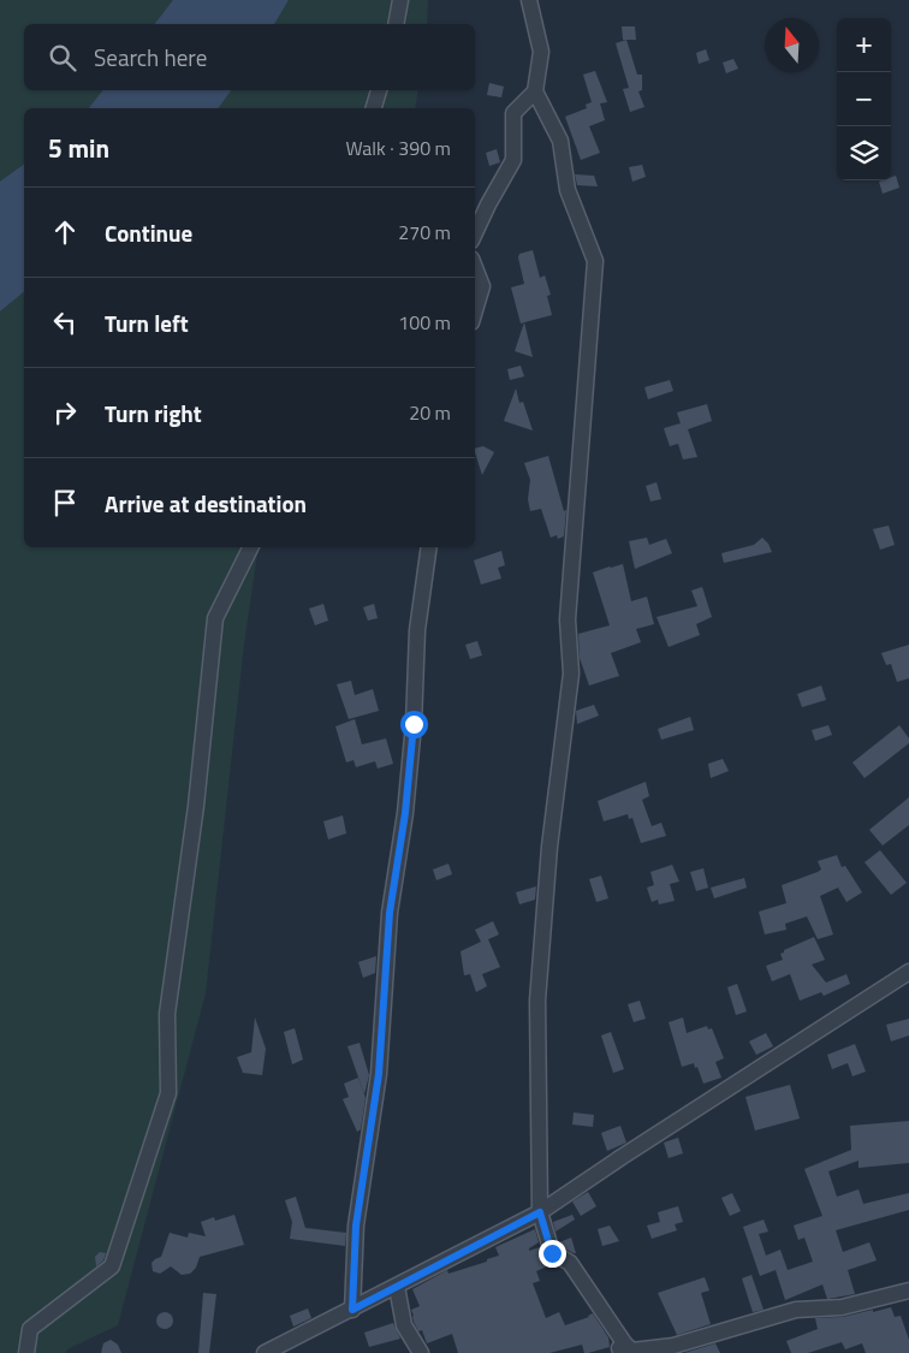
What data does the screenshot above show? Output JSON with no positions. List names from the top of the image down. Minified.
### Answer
{"north":"top","page":{"map_buttons":["+","−"],"search":"Search here","heading":["5 min","Walk · 390 m"],"list":[["Continue","270 m"],["Turn left","100 m"],["Turn right","20 m"],"Arrive at destination"]}}
